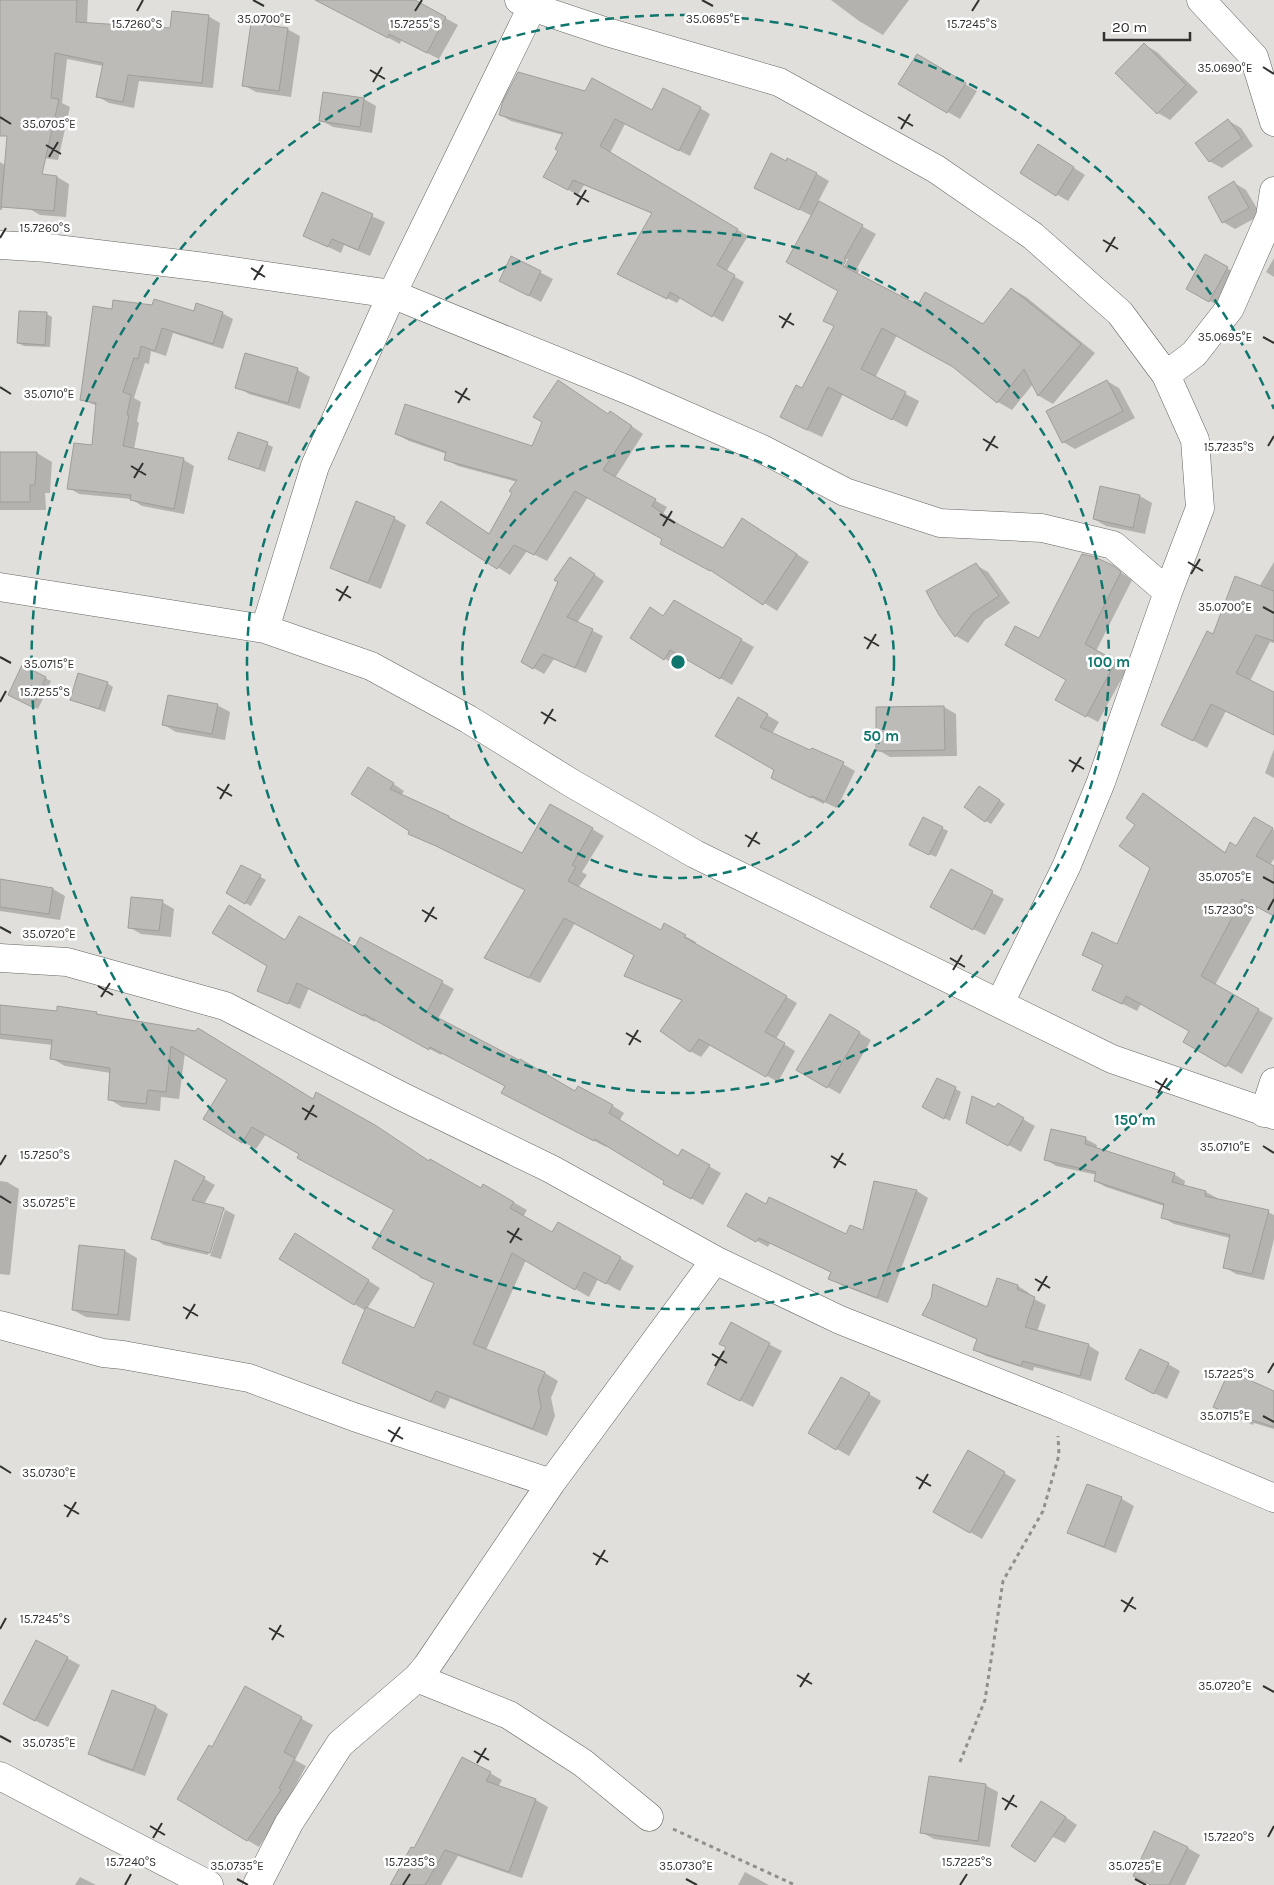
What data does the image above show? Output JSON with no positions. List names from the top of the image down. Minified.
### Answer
{"scale_bar":"20 m","coordinates":["35.0700°E","35.0695°E","15.7260°S","15.7245°S","15.7255°S","35.0690°E","35.0705°E","35.0710°E","15.7235°S","35.0715°E","15.7230°S","35.0720°E","15.7250°S","35.0725°E","15.7225°S","35.0730°E","35.0735°E","15.7220°S","15.7240°S"],"rings":["100 m","50 m","150 m"]}
